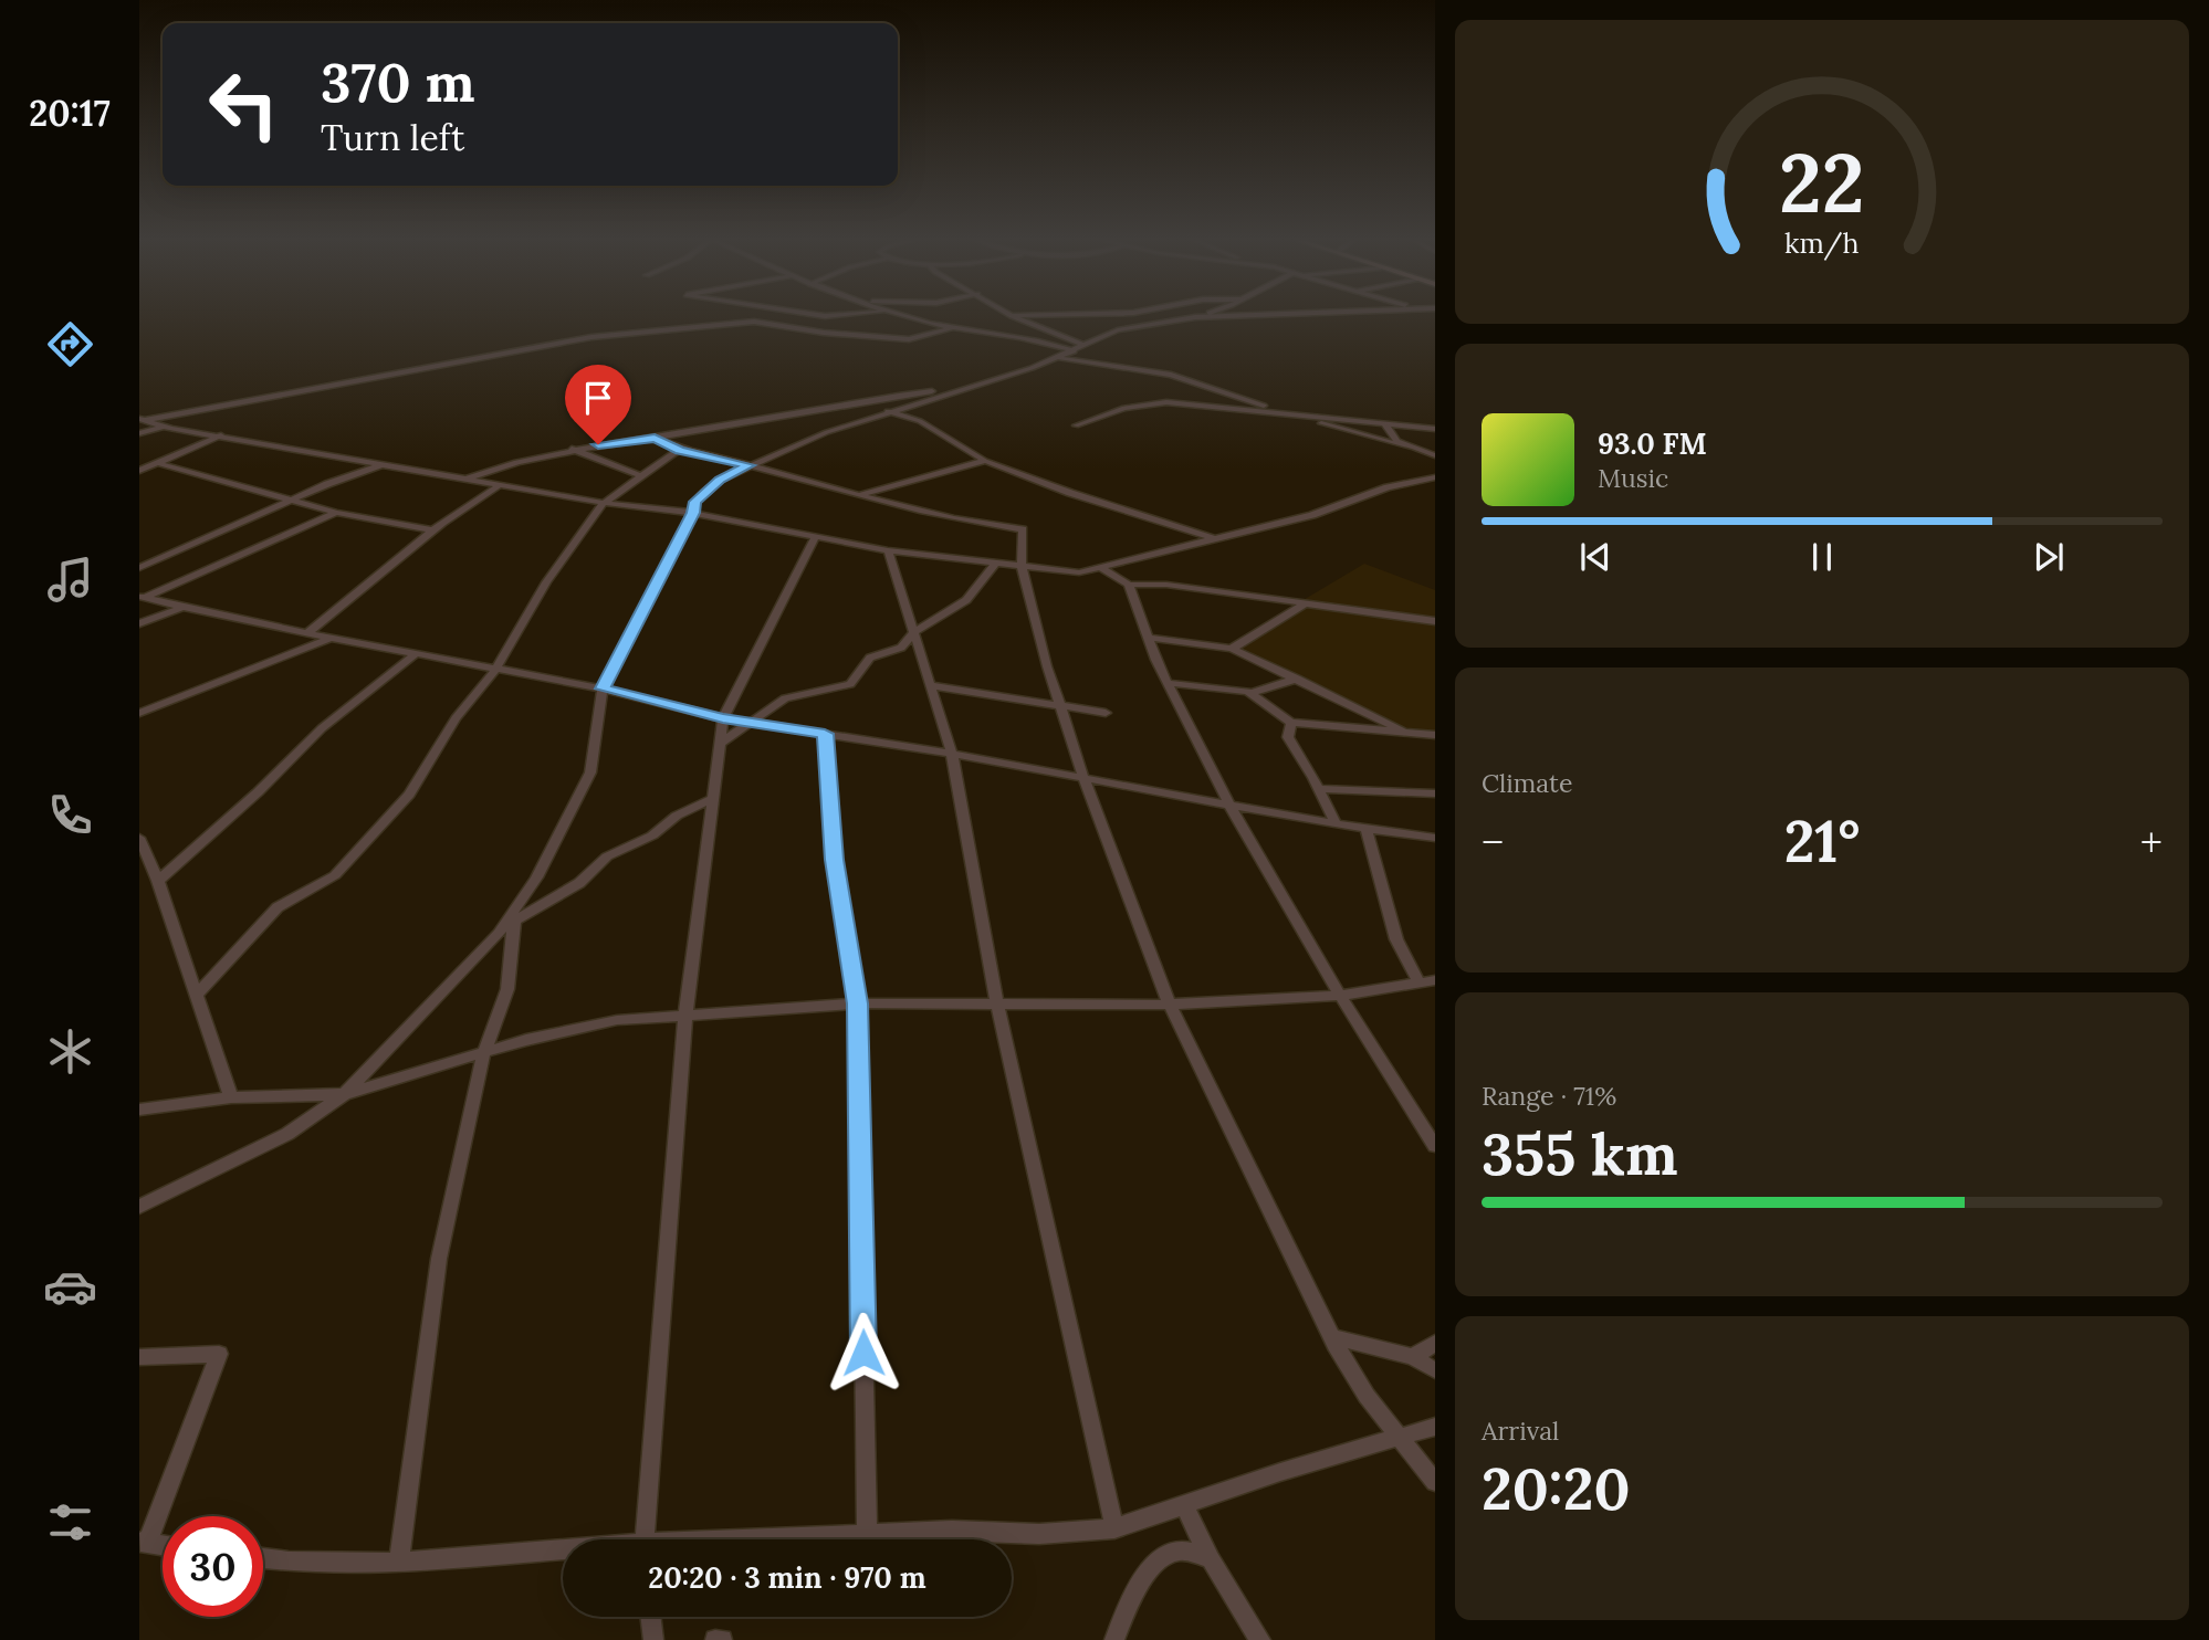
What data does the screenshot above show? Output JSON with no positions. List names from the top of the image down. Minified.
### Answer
{"page":{"tabs":"20:17","turn":["370 m","Turn left"],"song":["93.0 FM","Music"],"tile":["Climate",["Range · 71%","355 km"],["Arrival","20:20"]],"heat":["−","21°","+"],"limit":"30","trip":"20:20 · 3 min · 970 m","gauge":["22","km/h"]}}
